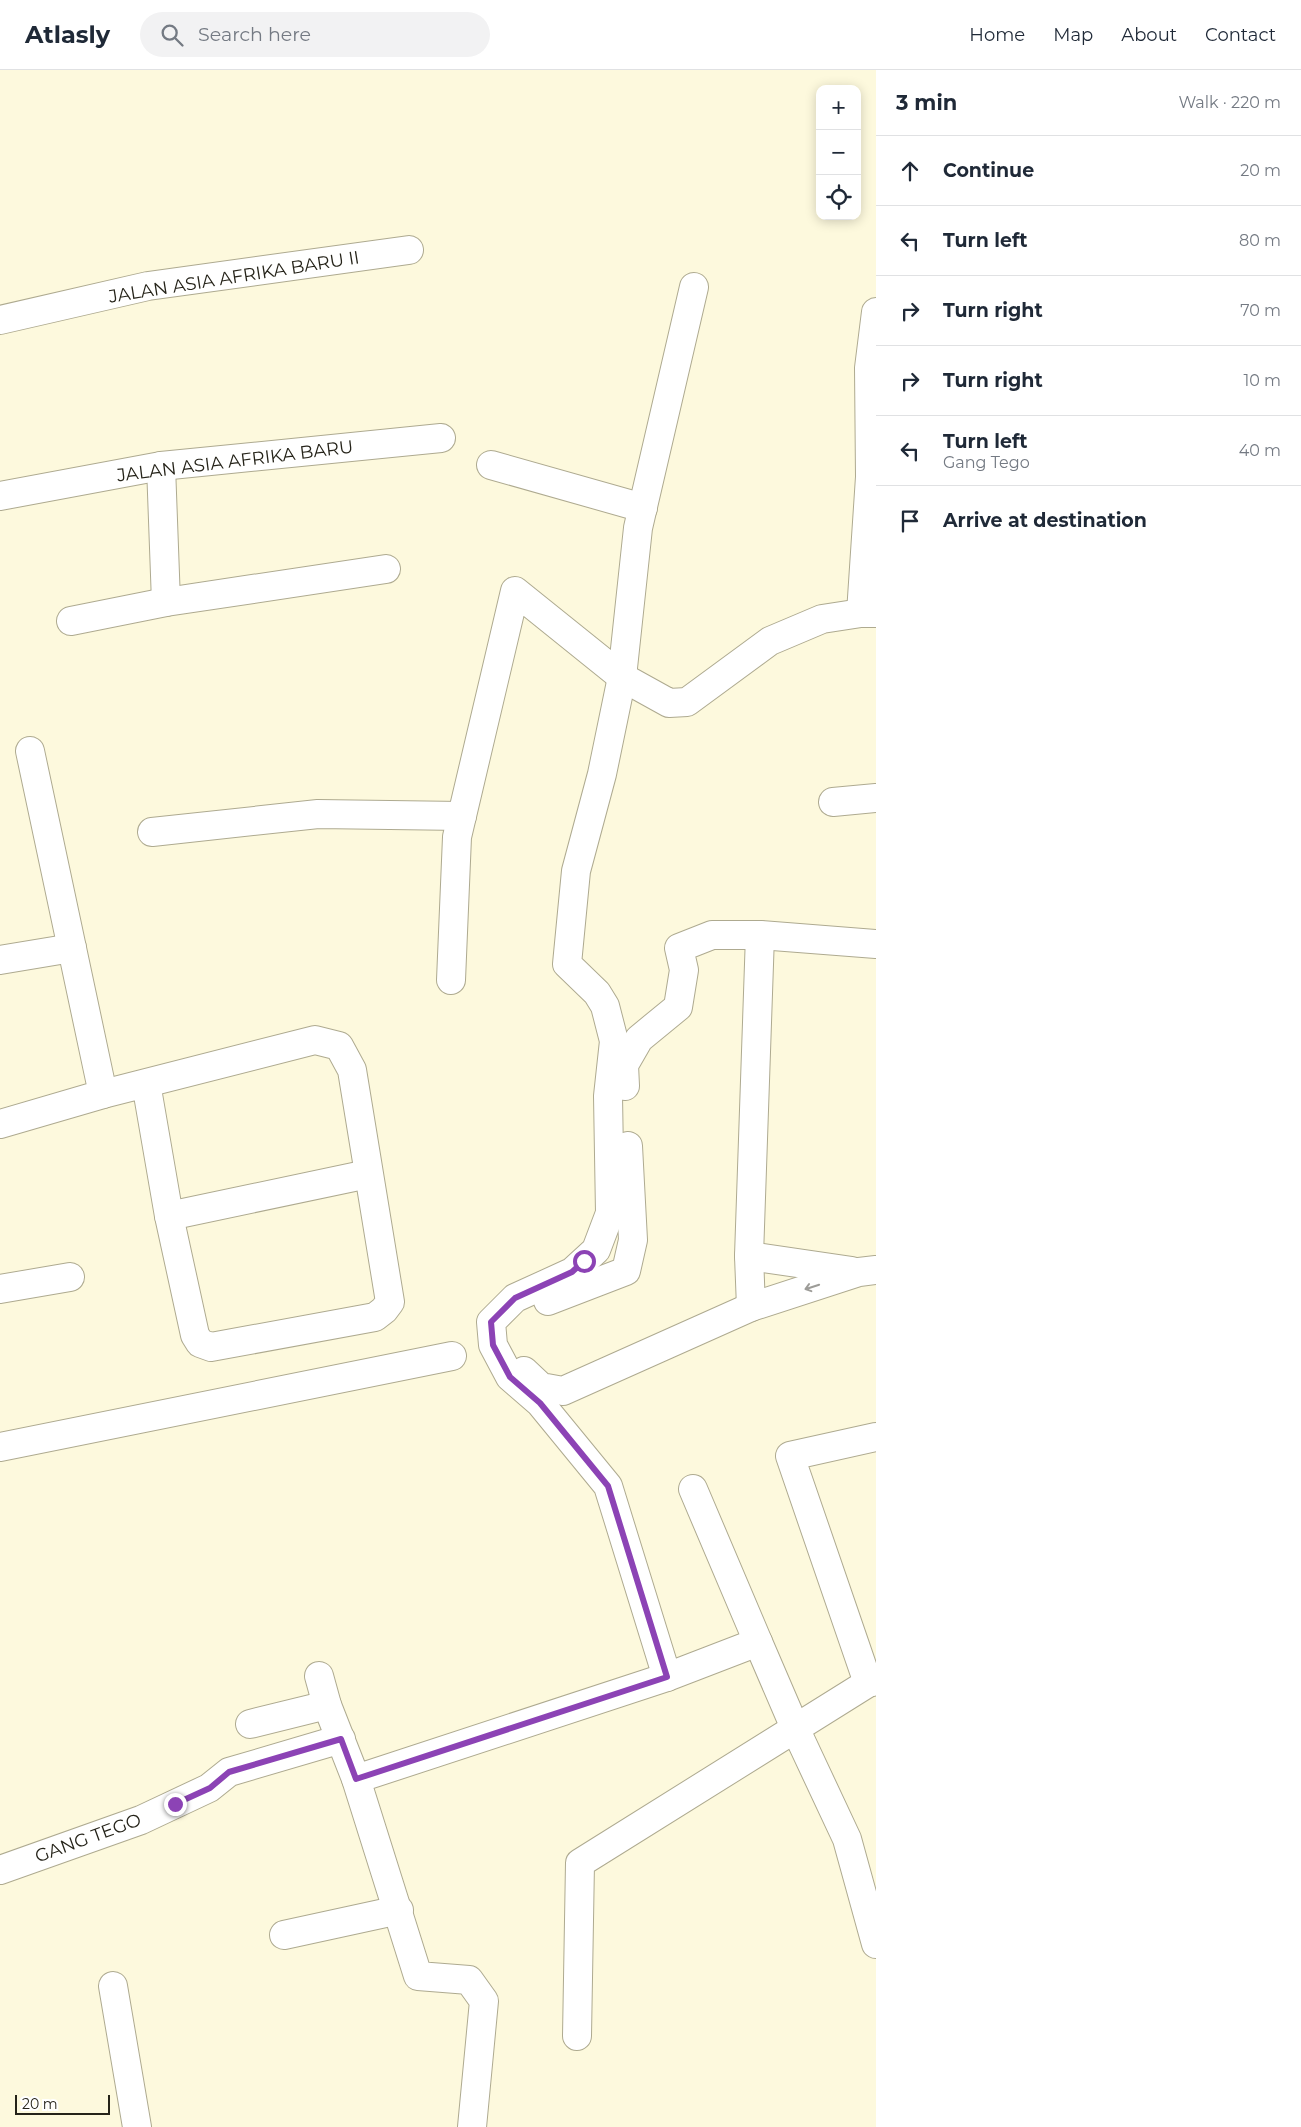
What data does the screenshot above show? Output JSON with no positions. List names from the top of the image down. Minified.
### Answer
{"streets":{"street":["JALAN ASIA AFRIKA BARU II","JALAN ASIA AFRIKA BARU","GANG TEGO"]},"scale_bar":"20 m","page":{"header":"Atlasly","search":"Search here","nav":["Home","Map","About","Contact"],"heading":["3 min","Walk · 220 m"],"map_buttons":["+","−"],"list":[["Continue","20 m"],["Turn left","80 m"],["Turn right","70 m"],["Turn right","10 m"],["Turn left","Gang Tego","40 m"],"Arrive at destination"],"scale":"20 m"}}
